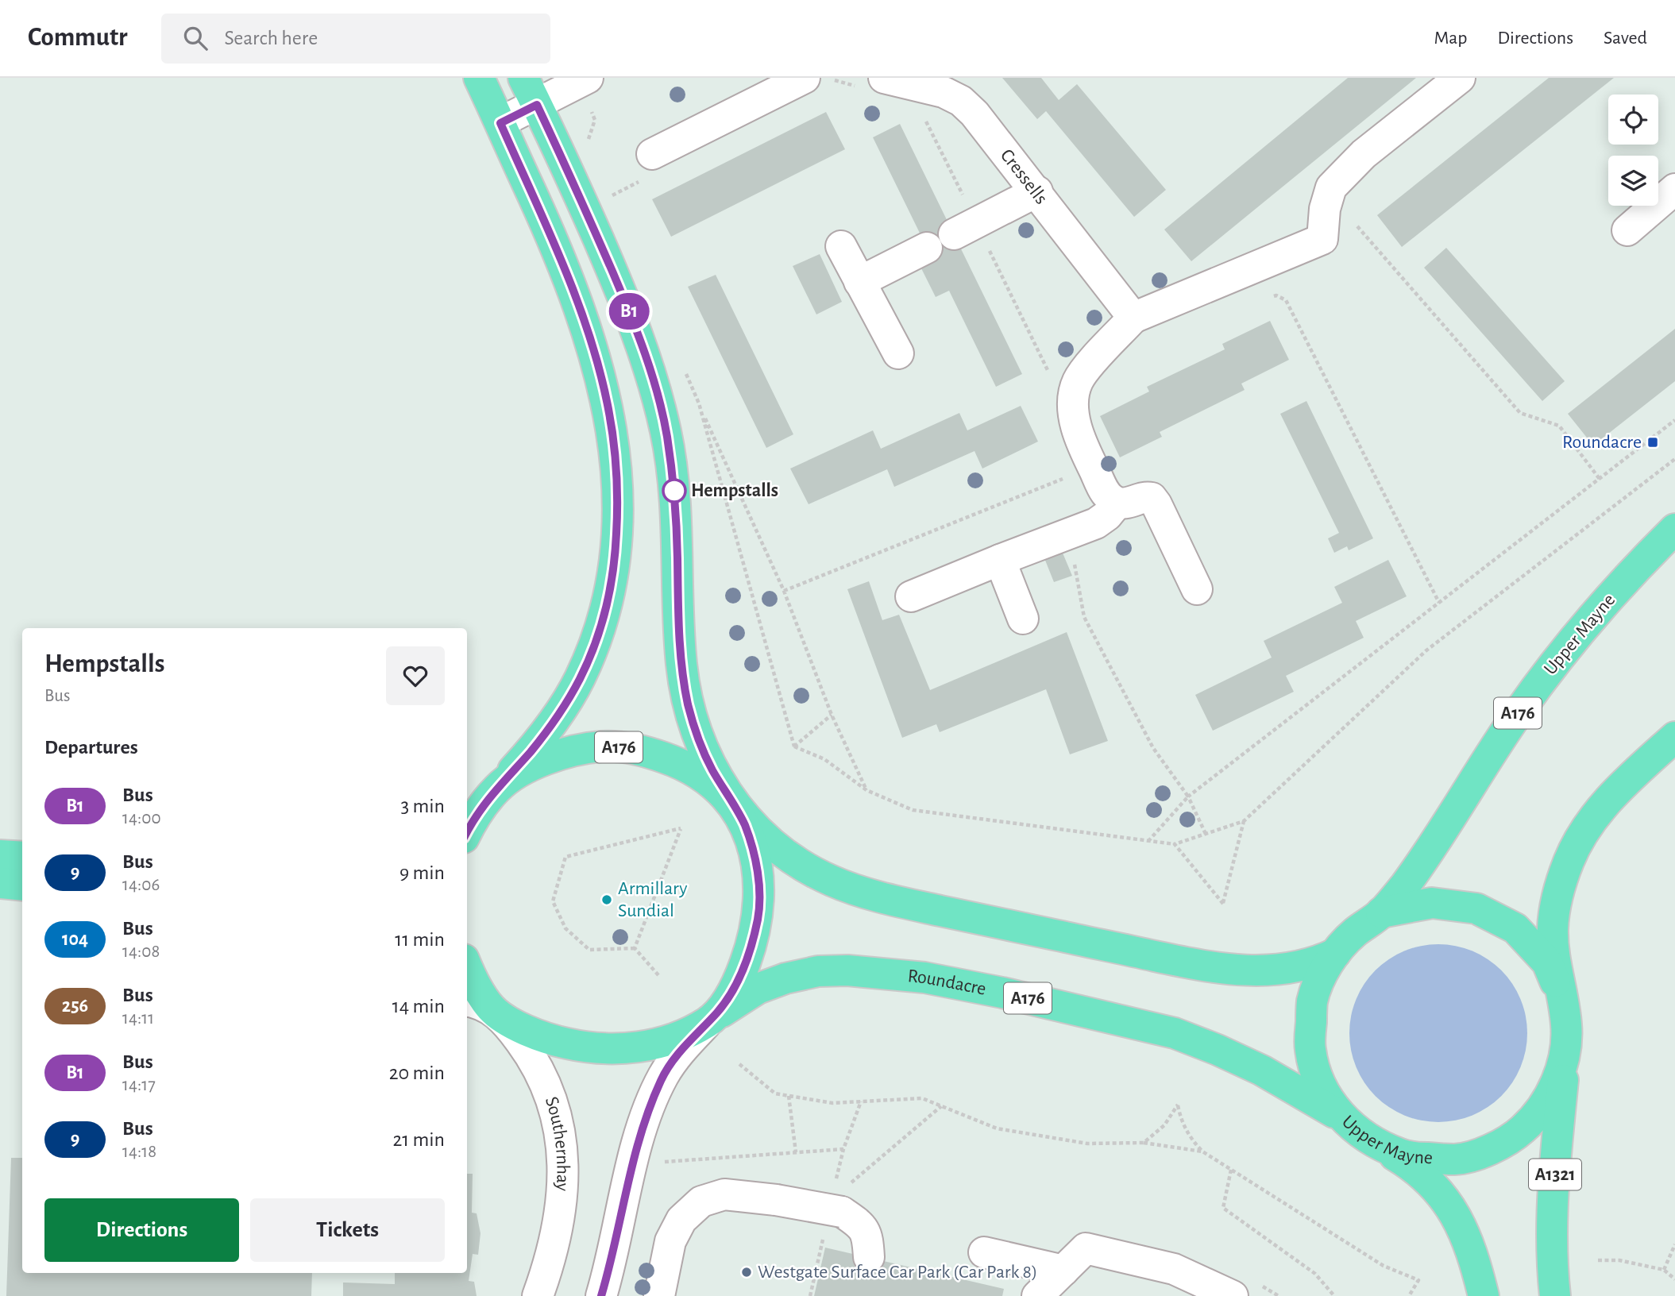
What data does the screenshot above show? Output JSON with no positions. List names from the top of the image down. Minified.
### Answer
{"streets":{"main road":["Upper Mayne","A176","Roundacre","A1321"],"street":["Cressells","Southernhay"]},"crossings":[["Upper Mayne","A176"],["Upper Mayne","Roundacre"],["Upper Mayne","A1321"],["A176","Roundacre"],["A176","Southernhay"]],"places":{"transit":["Roundacre"],"other":["Hempstalls","Armillary Sundial","Westgate Surface Car Park (Car Park 8)"]},"lines":["bus line B1"],"page":{"header":"Commutr","search":"Search here","nav":["Map","Directions","Saved"],"on_map":"B1","heading":[["Hempstalls","Bus"],"Departures"],"list":[{"mark":"B1","name":"Bus","note":"14:00","value":"3 min"},{"mark":"9","name":"Bus","note":"14:06","value":"9 min"},{"mark":"104","name":"Bus","note":"14:08","value":"11 min"},{"mark":"256","name":"Bus","note":"14:11","value":"14 min"},{"mark":"B1","name":"Bus","note":"14:17","value":"20 min"},{"mark":"9","name":"Bus","note":"14:18","value":"21 min"}],"buttons":["Directions","Tickets"]}}
